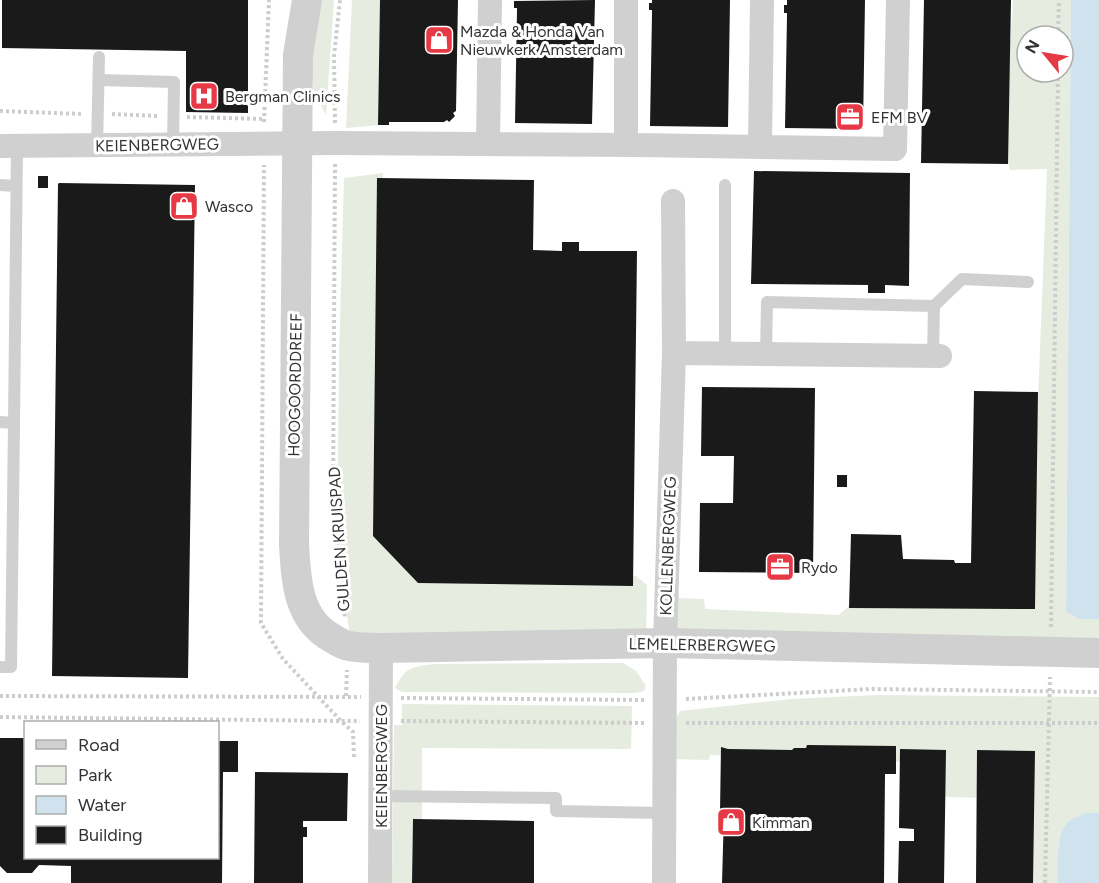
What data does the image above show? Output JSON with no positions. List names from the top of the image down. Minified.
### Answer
{"streets":{"street":["KEIENBERGWEG","HOOGOORDDREEF","KOLLENBERGWEG","LEMELERBERGWEG"],"path":["GULDEN KRUISPAD"]},"crossings":[["KEIENBERGWEG","HOOGOORDDREEF"],["KEIENBERGWEG","LEMELERBERGWEG"],["HOOGOORDDREEF","LEMELERBERGWEG"],["GULDEN KRUISPAD","LEMELERBERGWEG"],["KOLLENBERGWEG","LEMELERBERGWEG"]],"places":{"shop":["Mazda & Honda Van Nieuwkerk Amsterdam","Wasco","Kimman"],"hospital":["Bergman Clinics"],"office":["EFM BV","Rydo"]},"legend":["Road","Park","Water","Building"],"north":"top left"}
